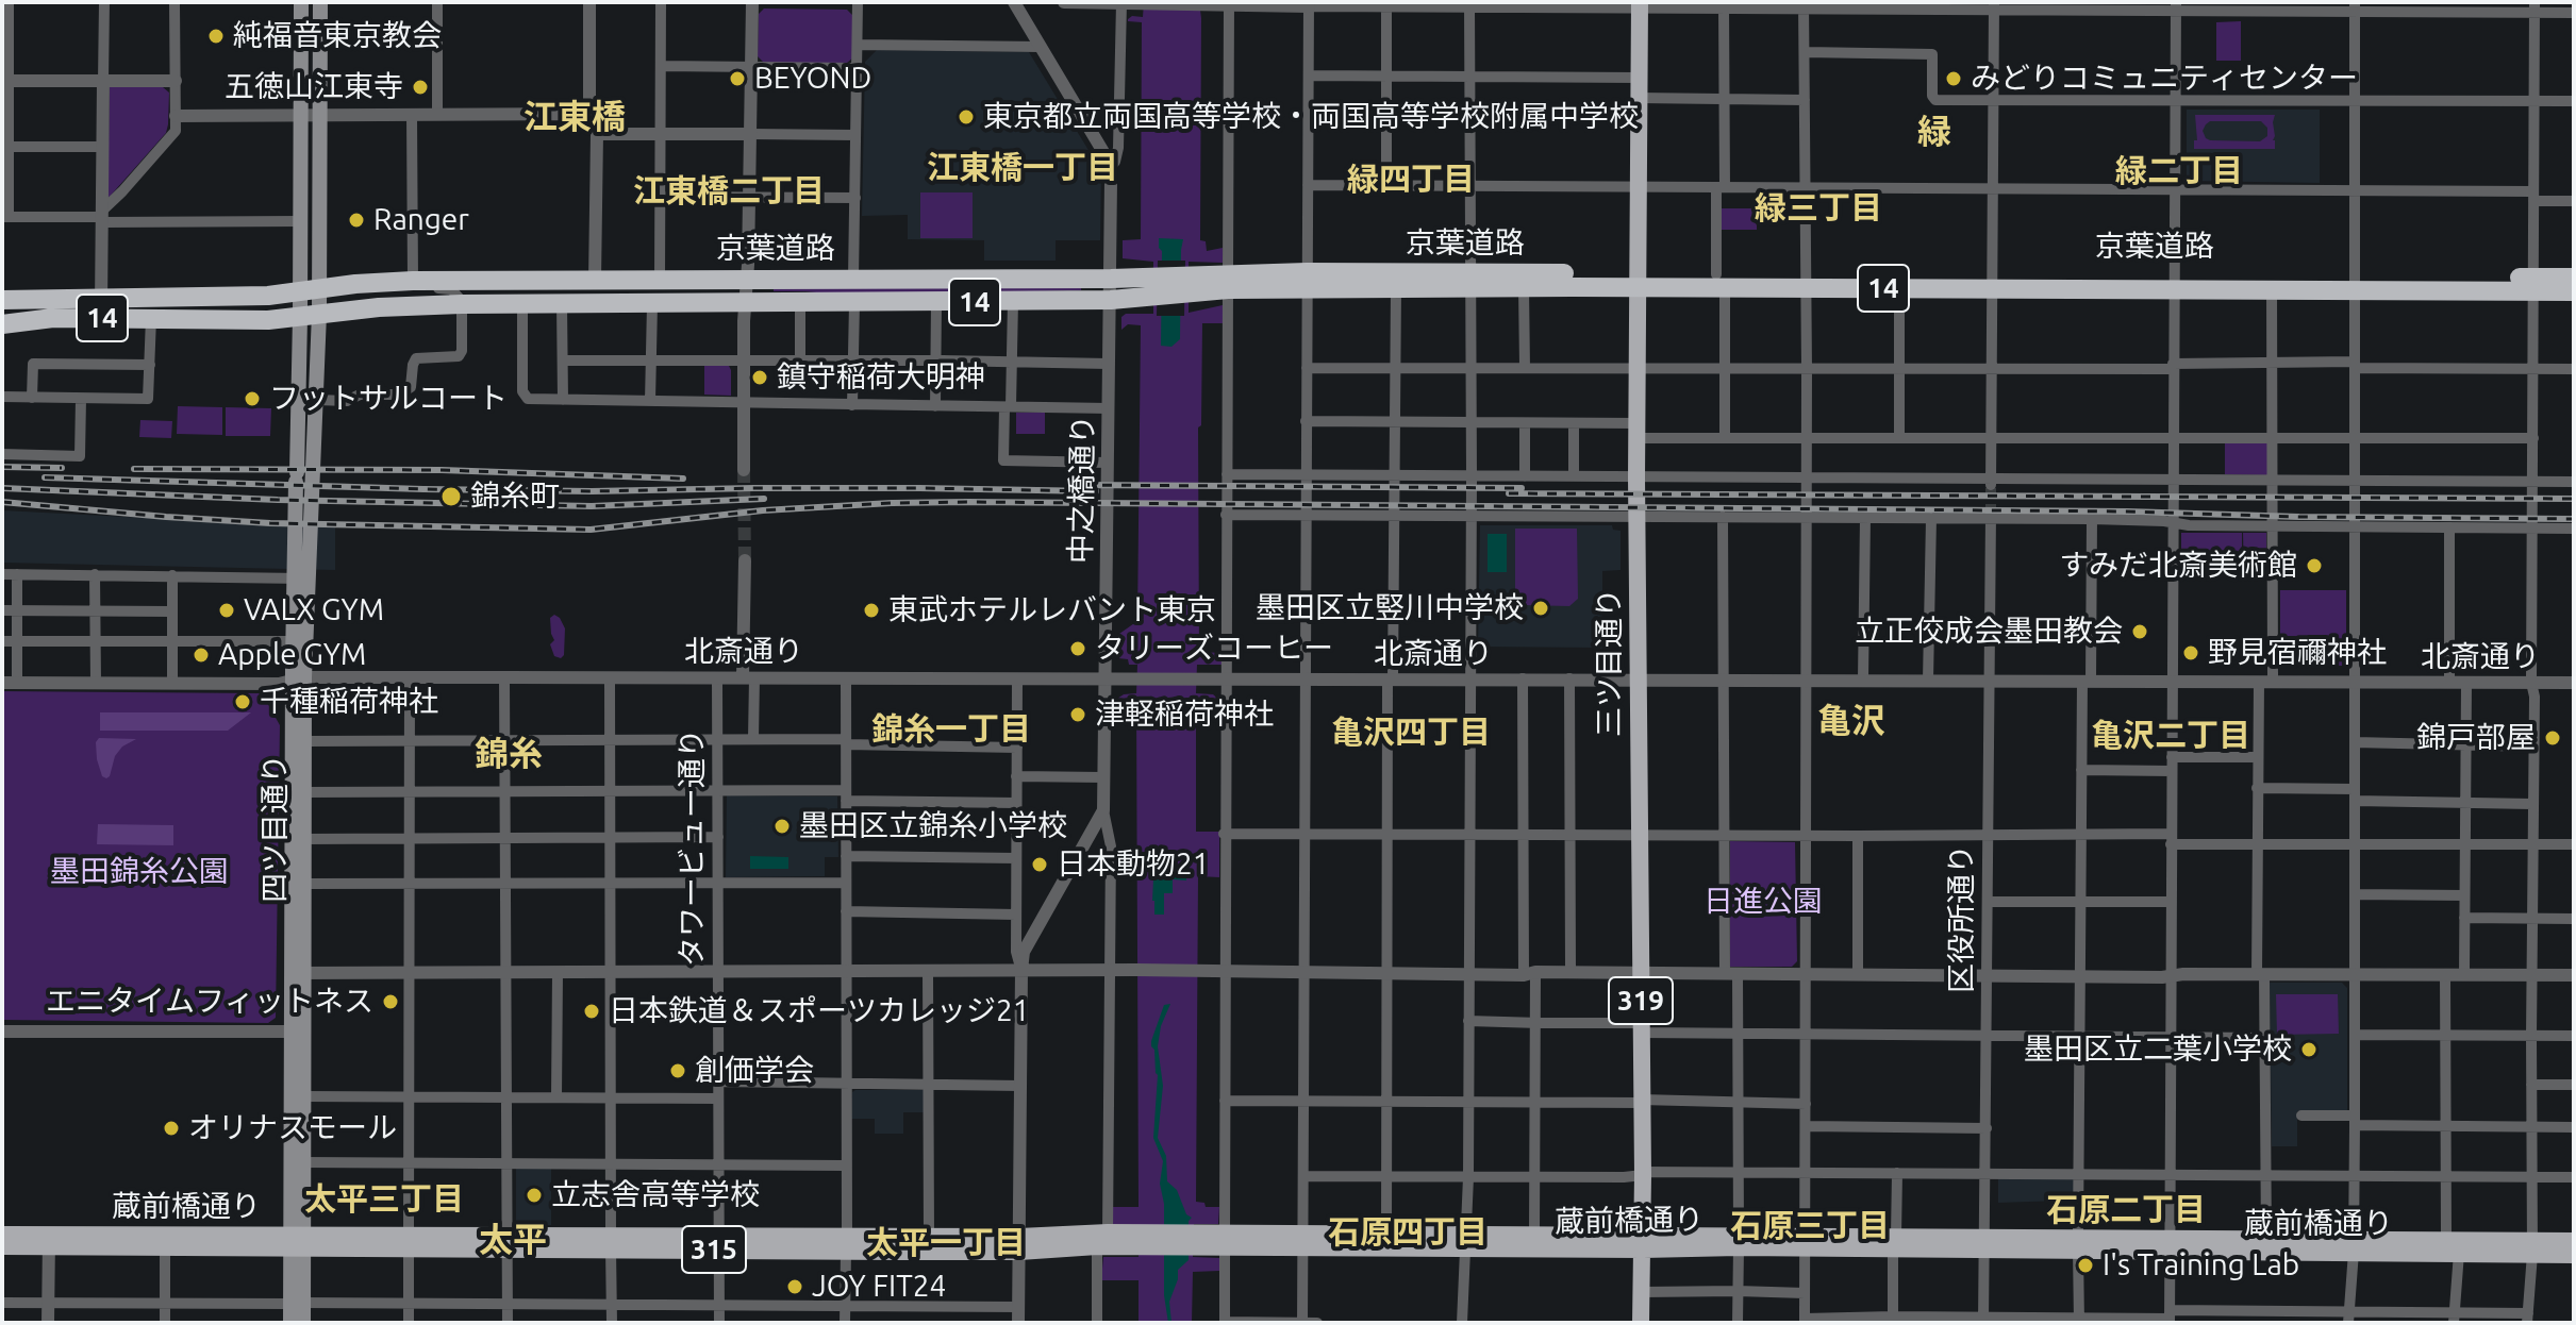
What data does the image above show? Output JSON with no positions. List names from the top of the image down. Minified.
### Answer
{"streets":{"highway":["京葉道路","14"],"main road":["三ツ目通り","四ツ目通り","319","蔵前橋通り","315"],"street":["中之橋通り","北斎通り","タワービュー通り","区役所通り"]},"crossings":[["京葉道路","14"],["京葉道路","中之橋通り"],["京葉道路","三ツ目通り"],["京葉道路","四ツ目通り"],["14","四ツ目通り"],["中之橋通り","北斎通り"],["北斎通り","三ツ目通り"],["北斎通り","四ツ目通り"],["北斎通り","タワービュー通り"],["北斎通り","区役所通り"],["三ツ目通り","蔵前橋通り"],["四ツ目通り","蔵前橋通り"],["タワービュー通り","蔵前橋通り"],["区役所通り","蔵前橋通り"]],"districts":["江東橋","緑","江東橋一丁目","緑二丁目","緑四丁目","江東橋二丁目","緑三丁目","亀沢","錦糸一丁目","亀沢四丁目","亀沢二丁目","錦糸","太平三丁目","石原二丁目","石原三丁目","石原四丁目","太平","太平一丁目"],"parks":["墨田錦糸公園","日進公園"],"places":["純福音東京教会","BEYOND","みどりコミュニティセンター","五徳山江東寺","東京都立両国高等学校・両国高等学校附属中学校","Ranger","鎮守稲荷大明神","フットサルコート","錦糸町","すみだ北斎美術館","墨田区立竪川中学校","VALX GYM","東武ホテルレバント東京","立正佼成会墨田教会","タリーズコーヒー","野見宿禰神社","Apple GYM","千種稲荷神社","津軽稲荷神社","錦戸部屋","墨田区立錦糸小学校","日本動物21","エニタイムフィットネス","日本鉄道＆スポーツカレッジ21","墨田区立二葉小学校","創価学会","オリナスモール","立志舎高等学校","I's Training Lab","JOY FIT24"]}
